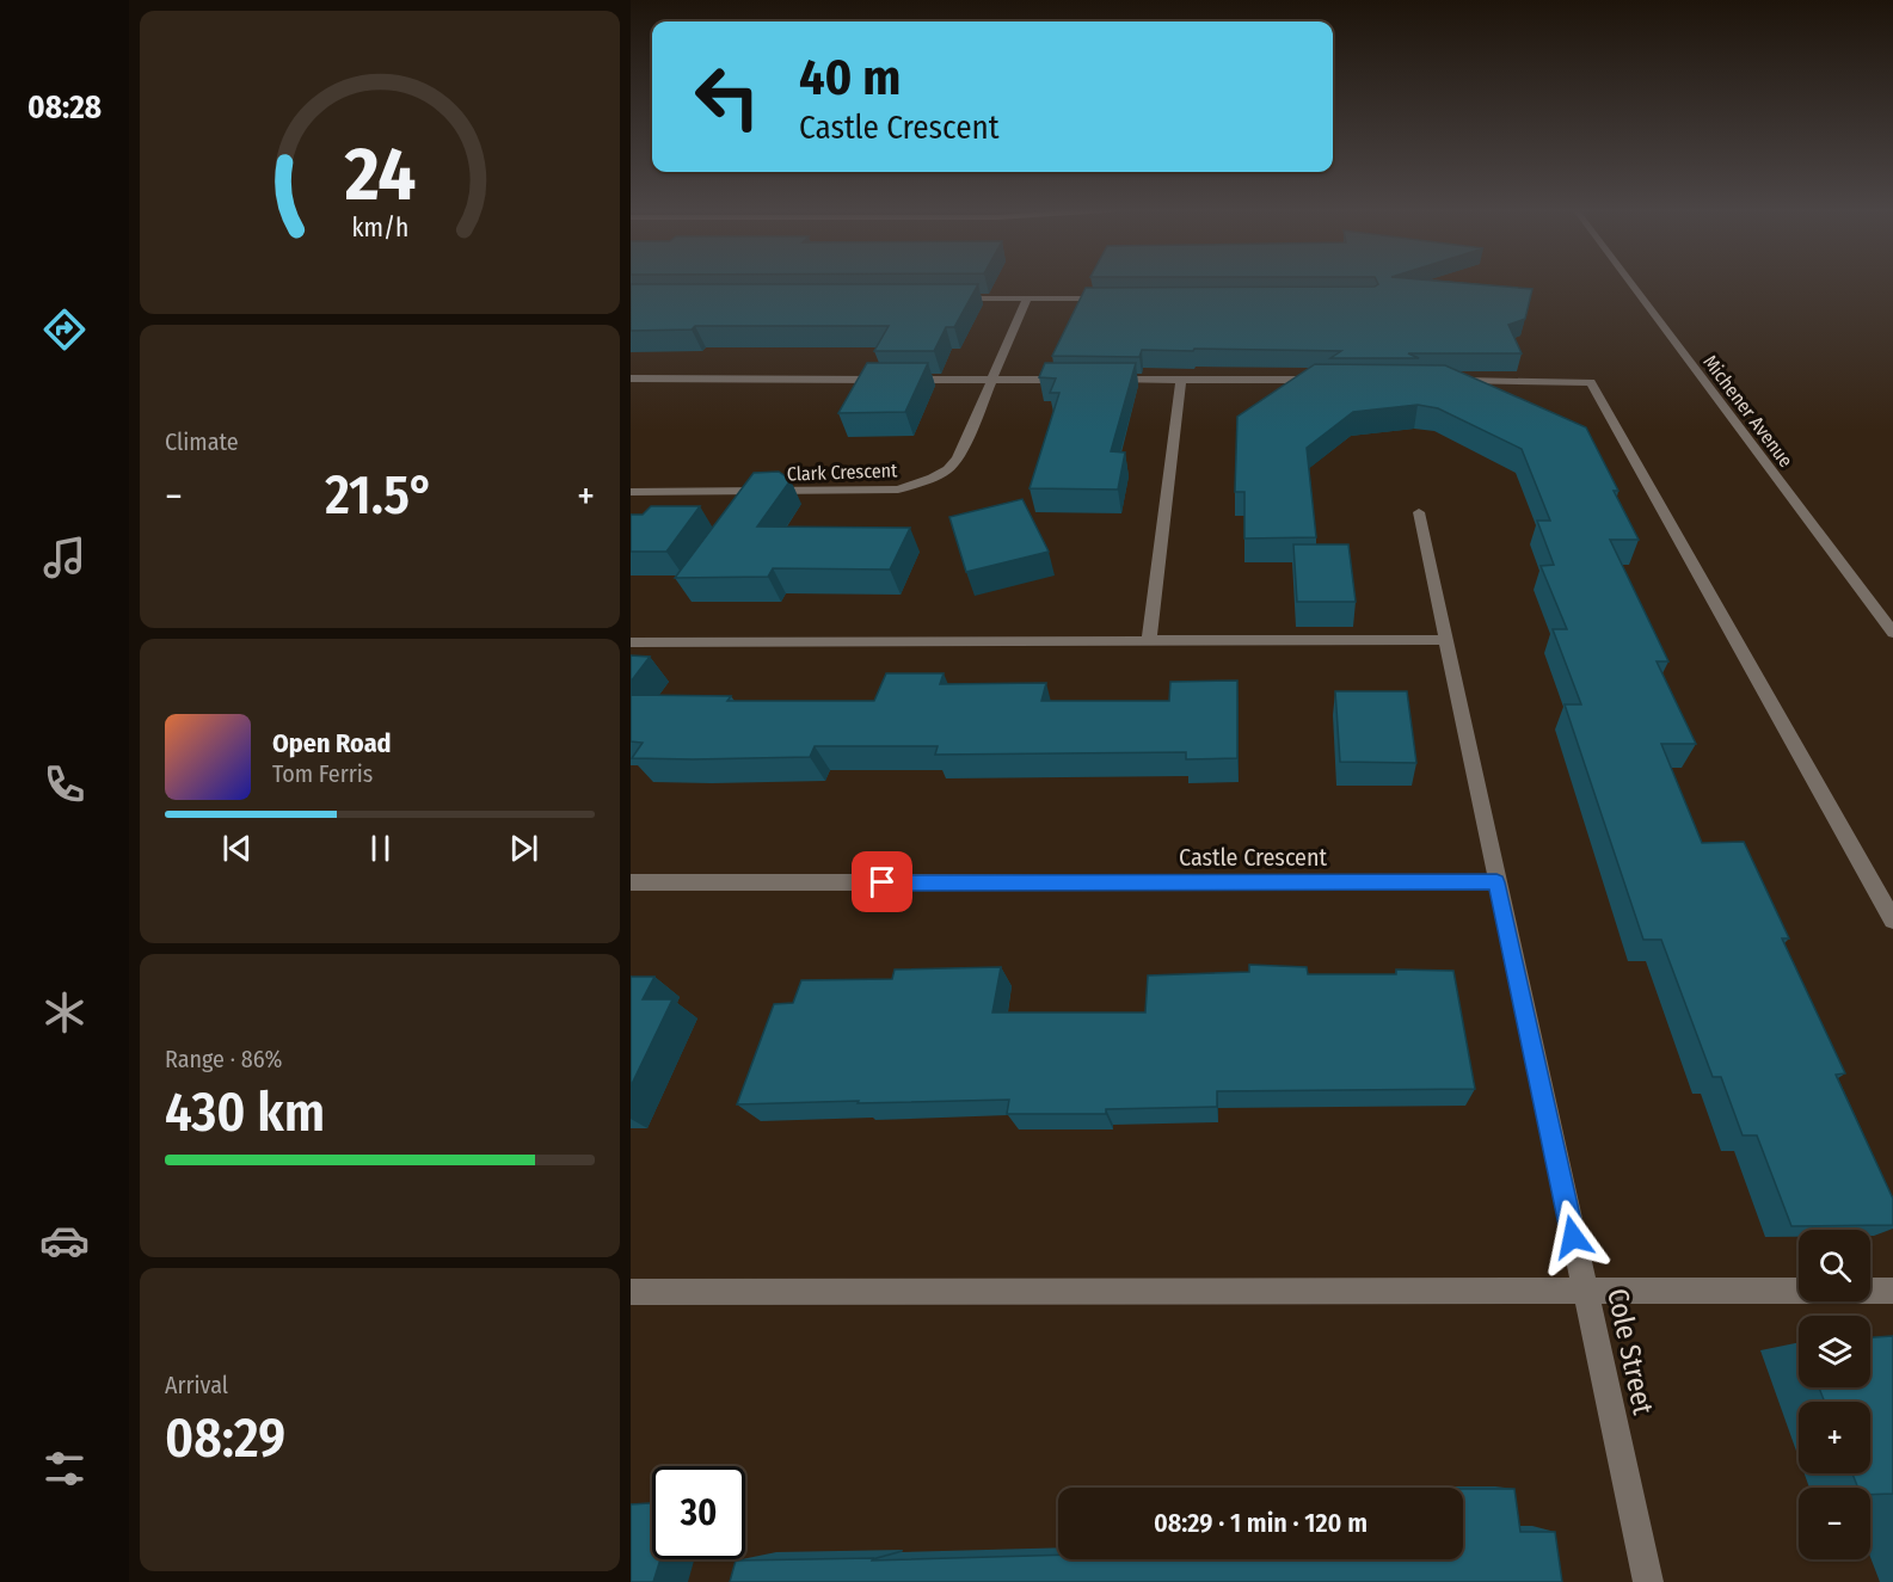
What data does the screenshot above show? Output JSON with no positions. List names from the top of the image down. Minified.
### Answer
{"streets":{"street":["Michener Avenue","Clark Crescent","Castle Crescent","Cole Street"]},"crossings":[["Castle Crescent","Cole Street"]],"page":{"tabs":"08:28","turn":["40 m","Castle Crescent"],"tile":["Climate",["Range · 86%","430 km"],["Arrival","08:29"]],"heat":["−","21.5°","+"],"song":["Open Road","Tom Ferris"],"map_buttons":["+","−"],"limit":"30","trip":"08:29 · 1 min · 120 m","gauge":["24","km/h"]}}
